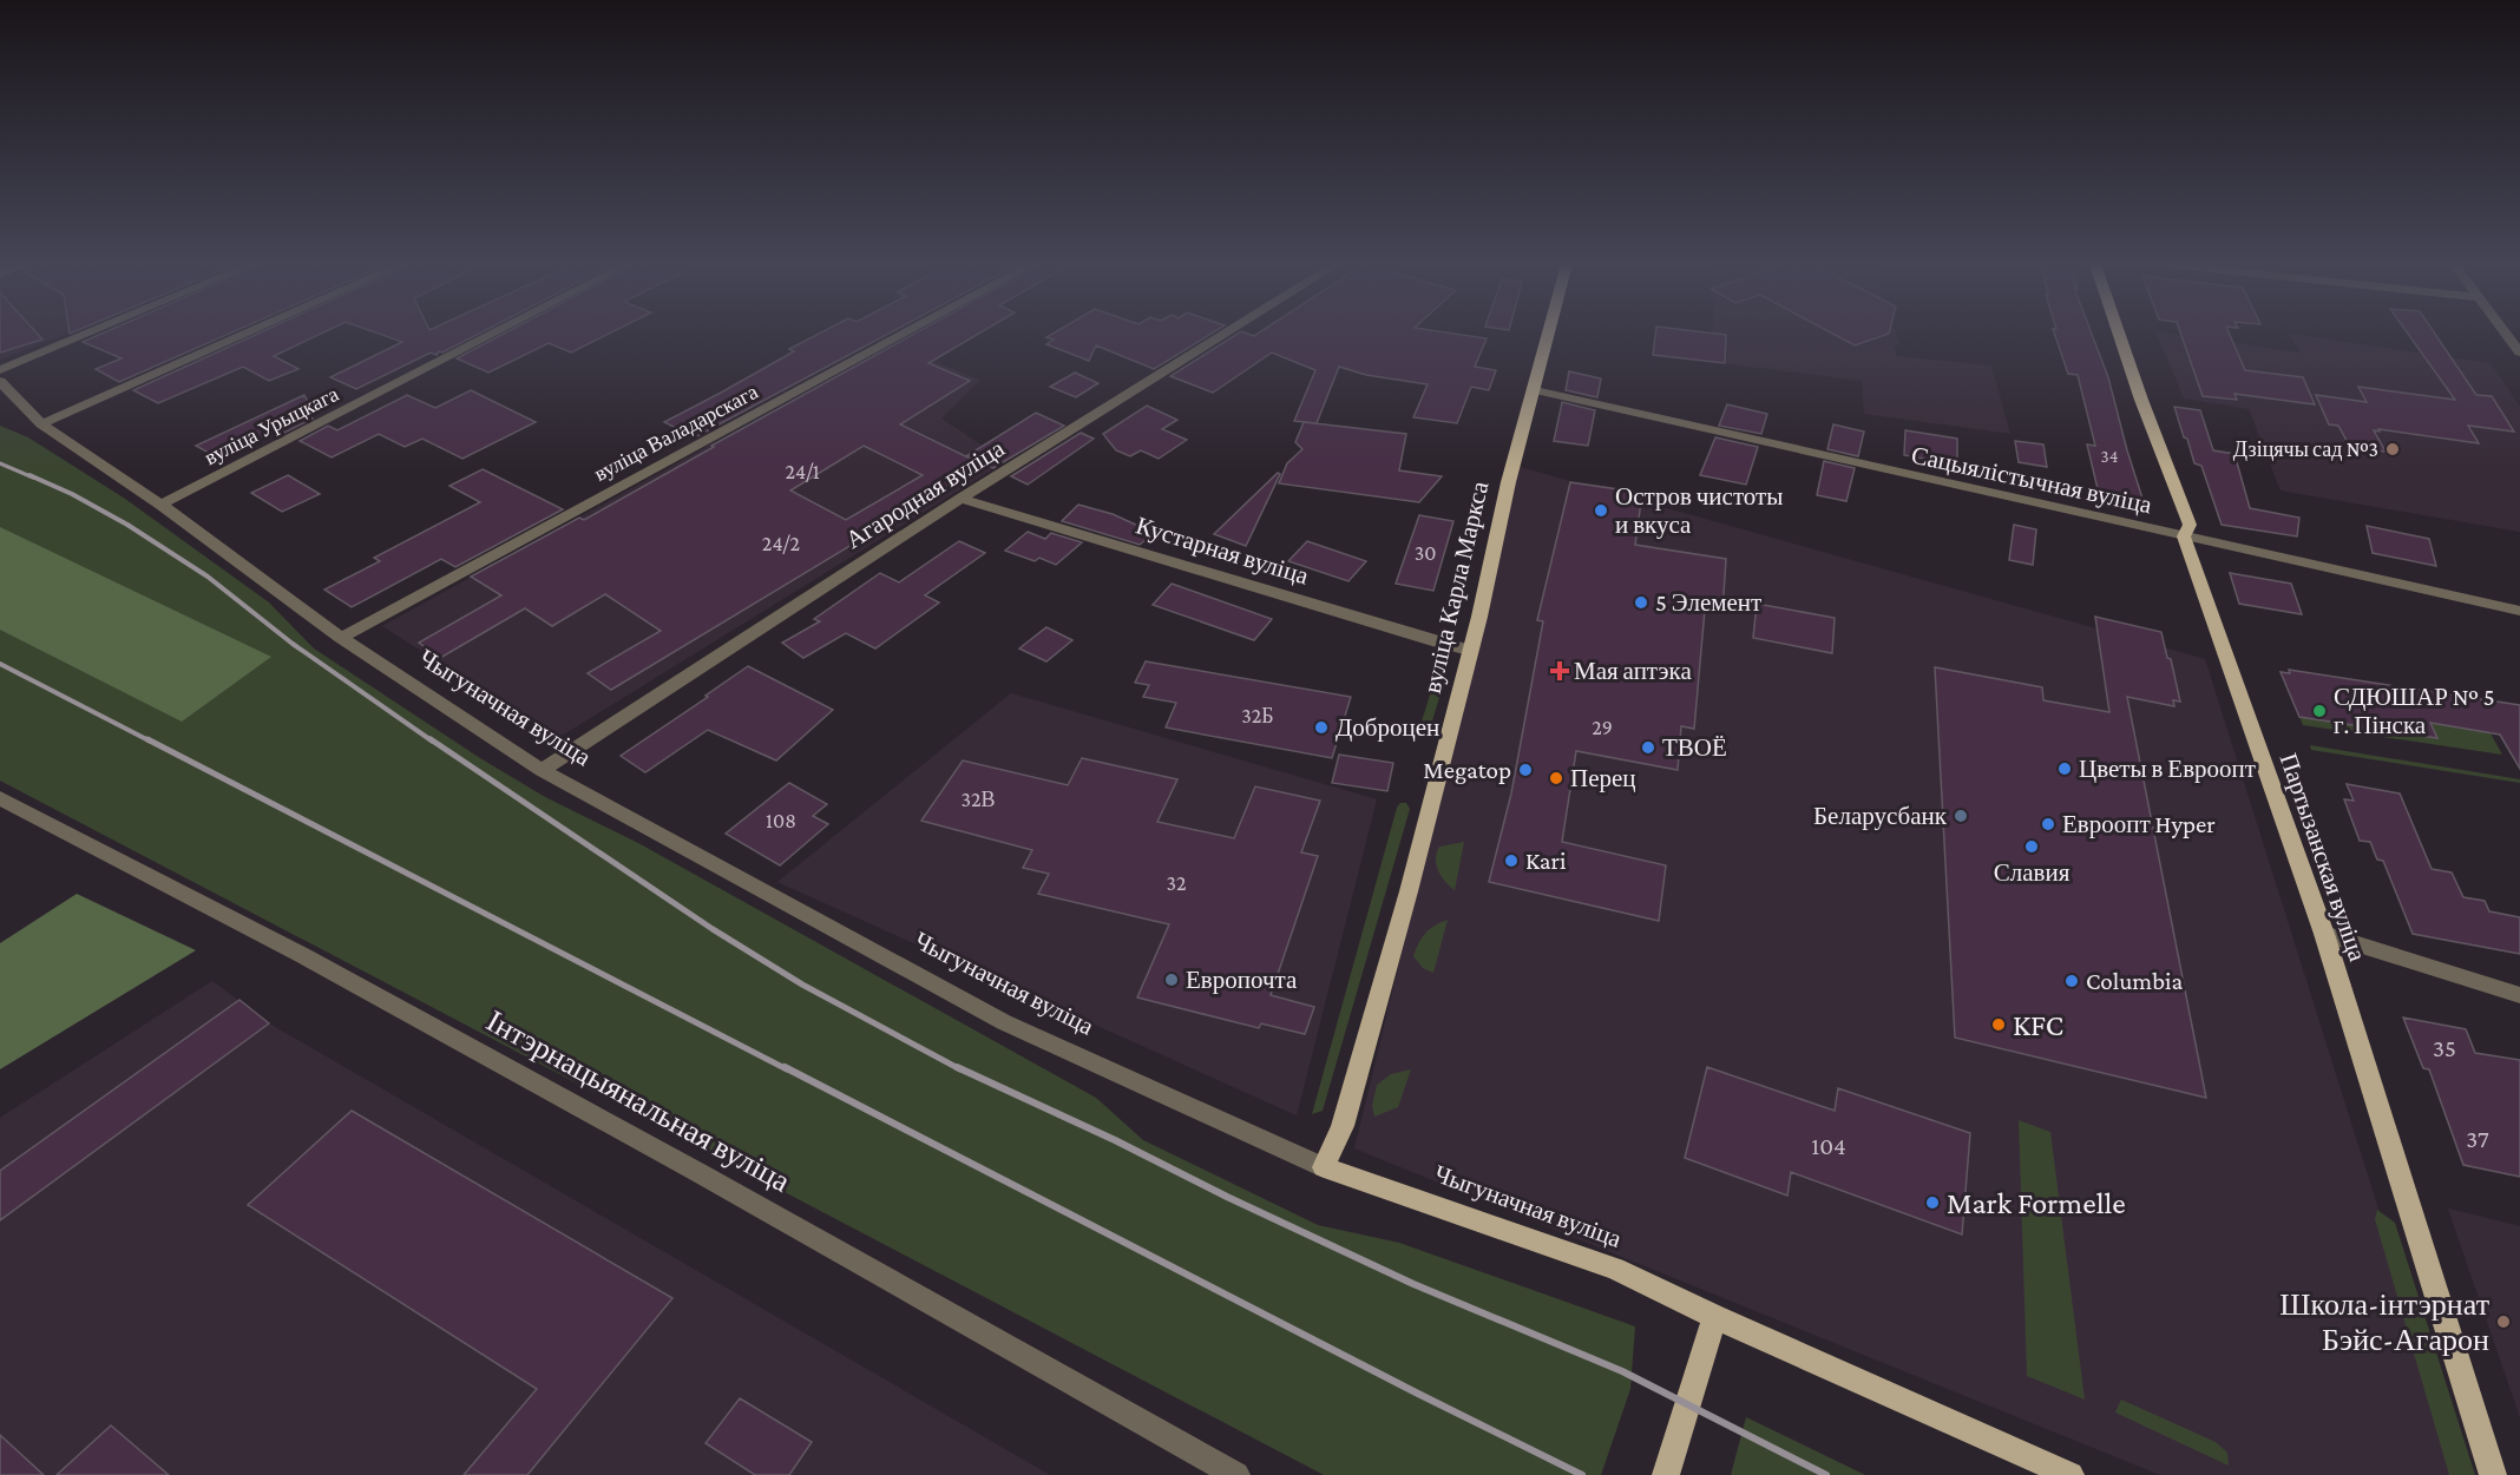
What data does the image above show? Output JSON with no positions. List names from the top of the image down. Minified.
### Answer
{"streets":{"main road":["вуліца Карла Маркса","Чыгуначная вуліца","Партызанская вуліца"],"street":["вуліца Урыцкага","вуліца Валадарскага","Сацыялістычная вуліца","Агародная вуліца","Кустарная вуліца","Інтэрнацыянальная вуліца"]},"crossings":[["вуліца Урыцкага","Чыгуначная вуліца"],["вуліца Валадарскага","Чыгуначная вуліца"],["Сацыялістычная вуліца","вуліца Карла Маркса"],["Сацыялістычная вуліца","Партызанская вуліца"],["Агародная вуліца","Кустарная вуліца"],["Агародная вуліца","Чыгуначная вуліца"],["Кустарная вуліца","вуліца Карла Маркса"],["вуліца Карла Маркса","Чыгуначная вуліца"]],"places":{"other":["Дзіцячы сад №3","Остров чистоты и вкуса","5 Элемент","СДЮШАР № 5 г. Пінска","Доброцен","ТВОЁ","Цветы в Евроопт","Megatop","Перец","Беларусбанк","Евроопт Hyper","Славия","Kari","Европочта","Columbia","KFC","Mark Formelle","Школа-інтэрнат Бэйс-Агарон"],"health":["Мая аптэка"]},"house_numbers":["34","24/1","24/2","30","32Б","29","32В","108","32","35","37","104"]}
